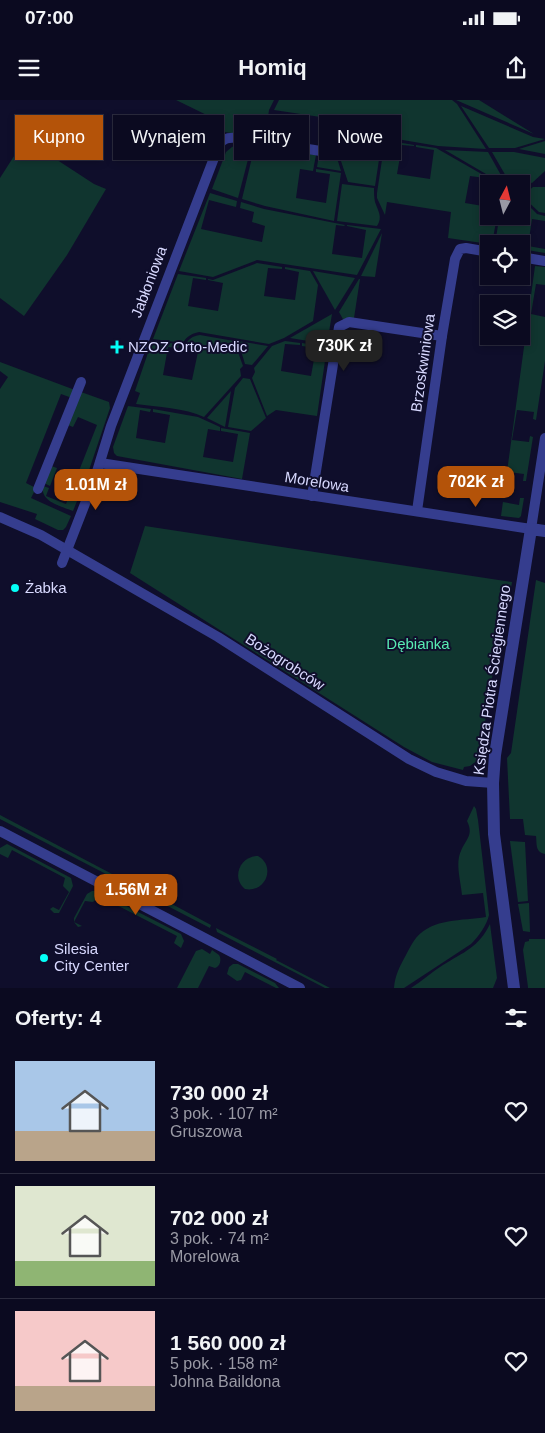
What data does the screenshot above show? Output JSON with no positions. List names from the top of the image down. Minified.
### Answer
{"streets":{"street":["Jabłoniowa","Brzoskwiniowa","Morelowa","Bożogrobców","Księdza Piotra Ściegiennego"]},"crossings":[["Jabłoniowa","Morelowa"],["Jabłoniowa","Bożogrobców"],["Brzoskwiniowa","Morelowa"],["Morelowa","Księdza Piotra Ściegiennego"],["Bożogrobców","Księdza Piotra Ściegiennego"]],"parks":["Dębianka"],"places":{"health":["NZOZ Orto-Medic"],"other":["Żabka","Silesia City Center"]},"north":"top","page":{"status":"07:00","header":"Homiq","chip":["Kupno","Wynajem","Filtry","Nowe"],"price":["730K zł","702K zł","1.01M zł","1.56M zł"],"heading":"Oferty: 4","list":[{"name":"730 000 zł","note":"3 pok. · 107 m² · Gruszowa"},{"name":"702 000 zł","note":"3 pok. · 74 m² · Morelowa"},{"name":"1 560 000 zł","note":"5 pok. · 158 m² · Johna Baildona"}]}}
